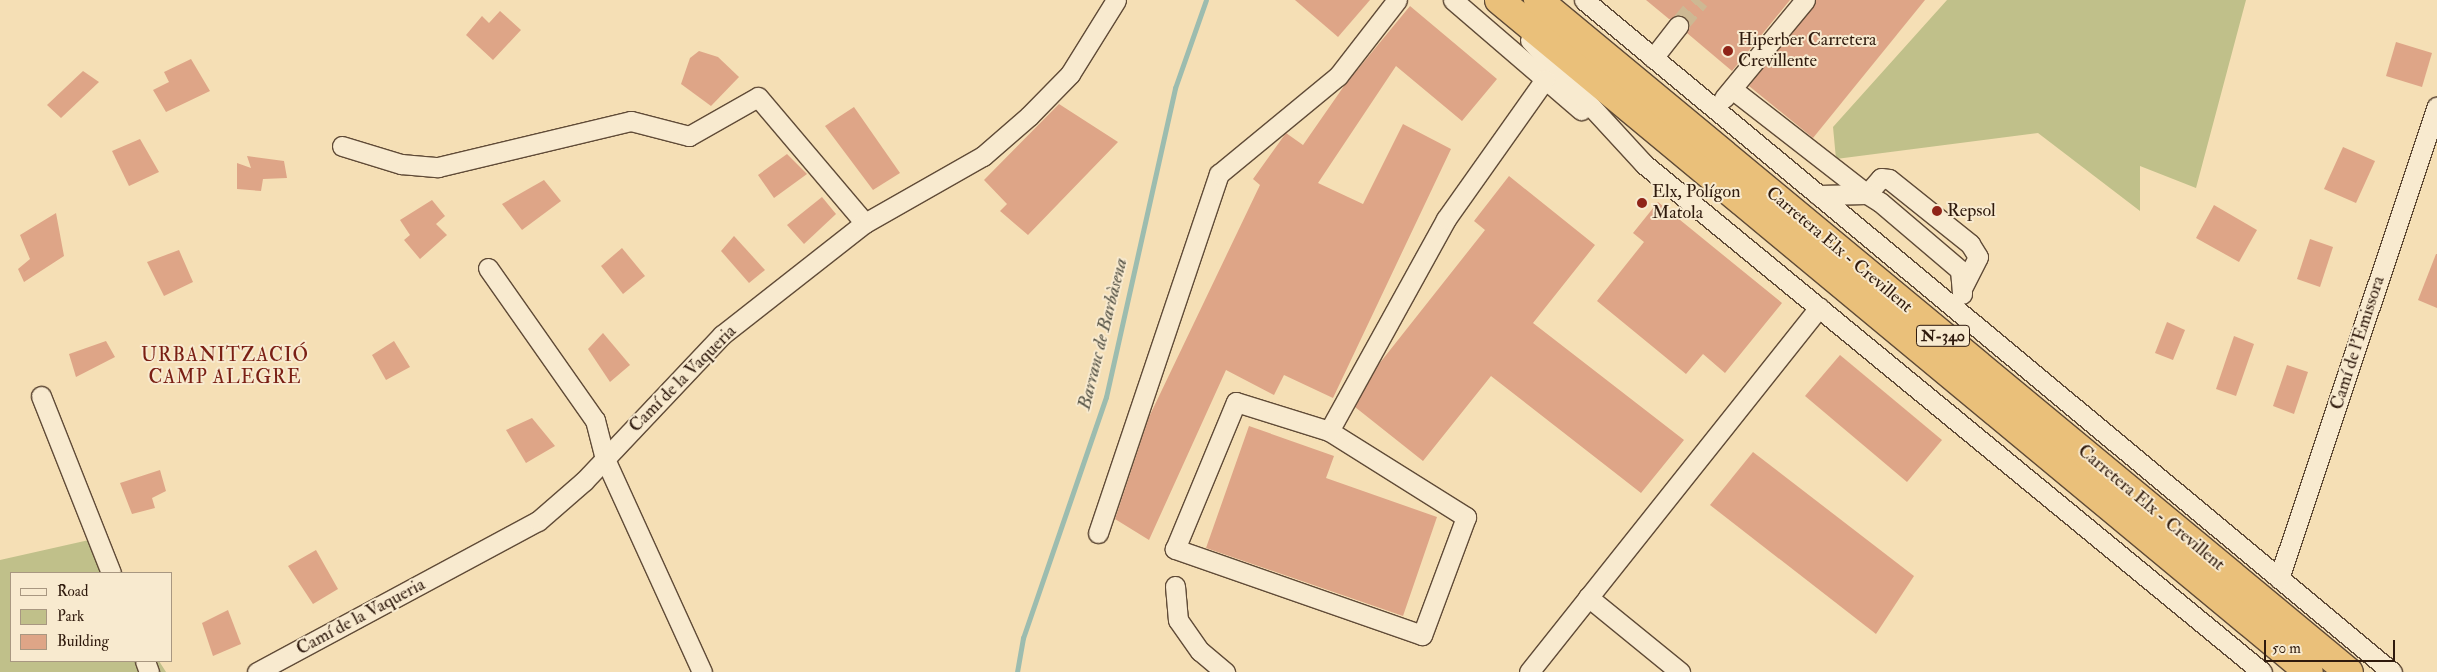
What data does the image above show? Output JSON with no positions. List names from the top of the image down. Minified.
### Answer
{"streets":{"highway":["Carretera Elx - Crevillent","N-340"],"street":["Camí de l'Emissora","Camí de la Vaqueria"]},"districts":["URBANITZACIÓ CAMP ALEGRE"],"water":["Barranc de Barbàsena"],"places":["Hiperber Carretera Crevillente","Elx, Polígon Matola","Repsol"],"legend":["Road","Park","Building"],"scale_bar":"50 m"}
